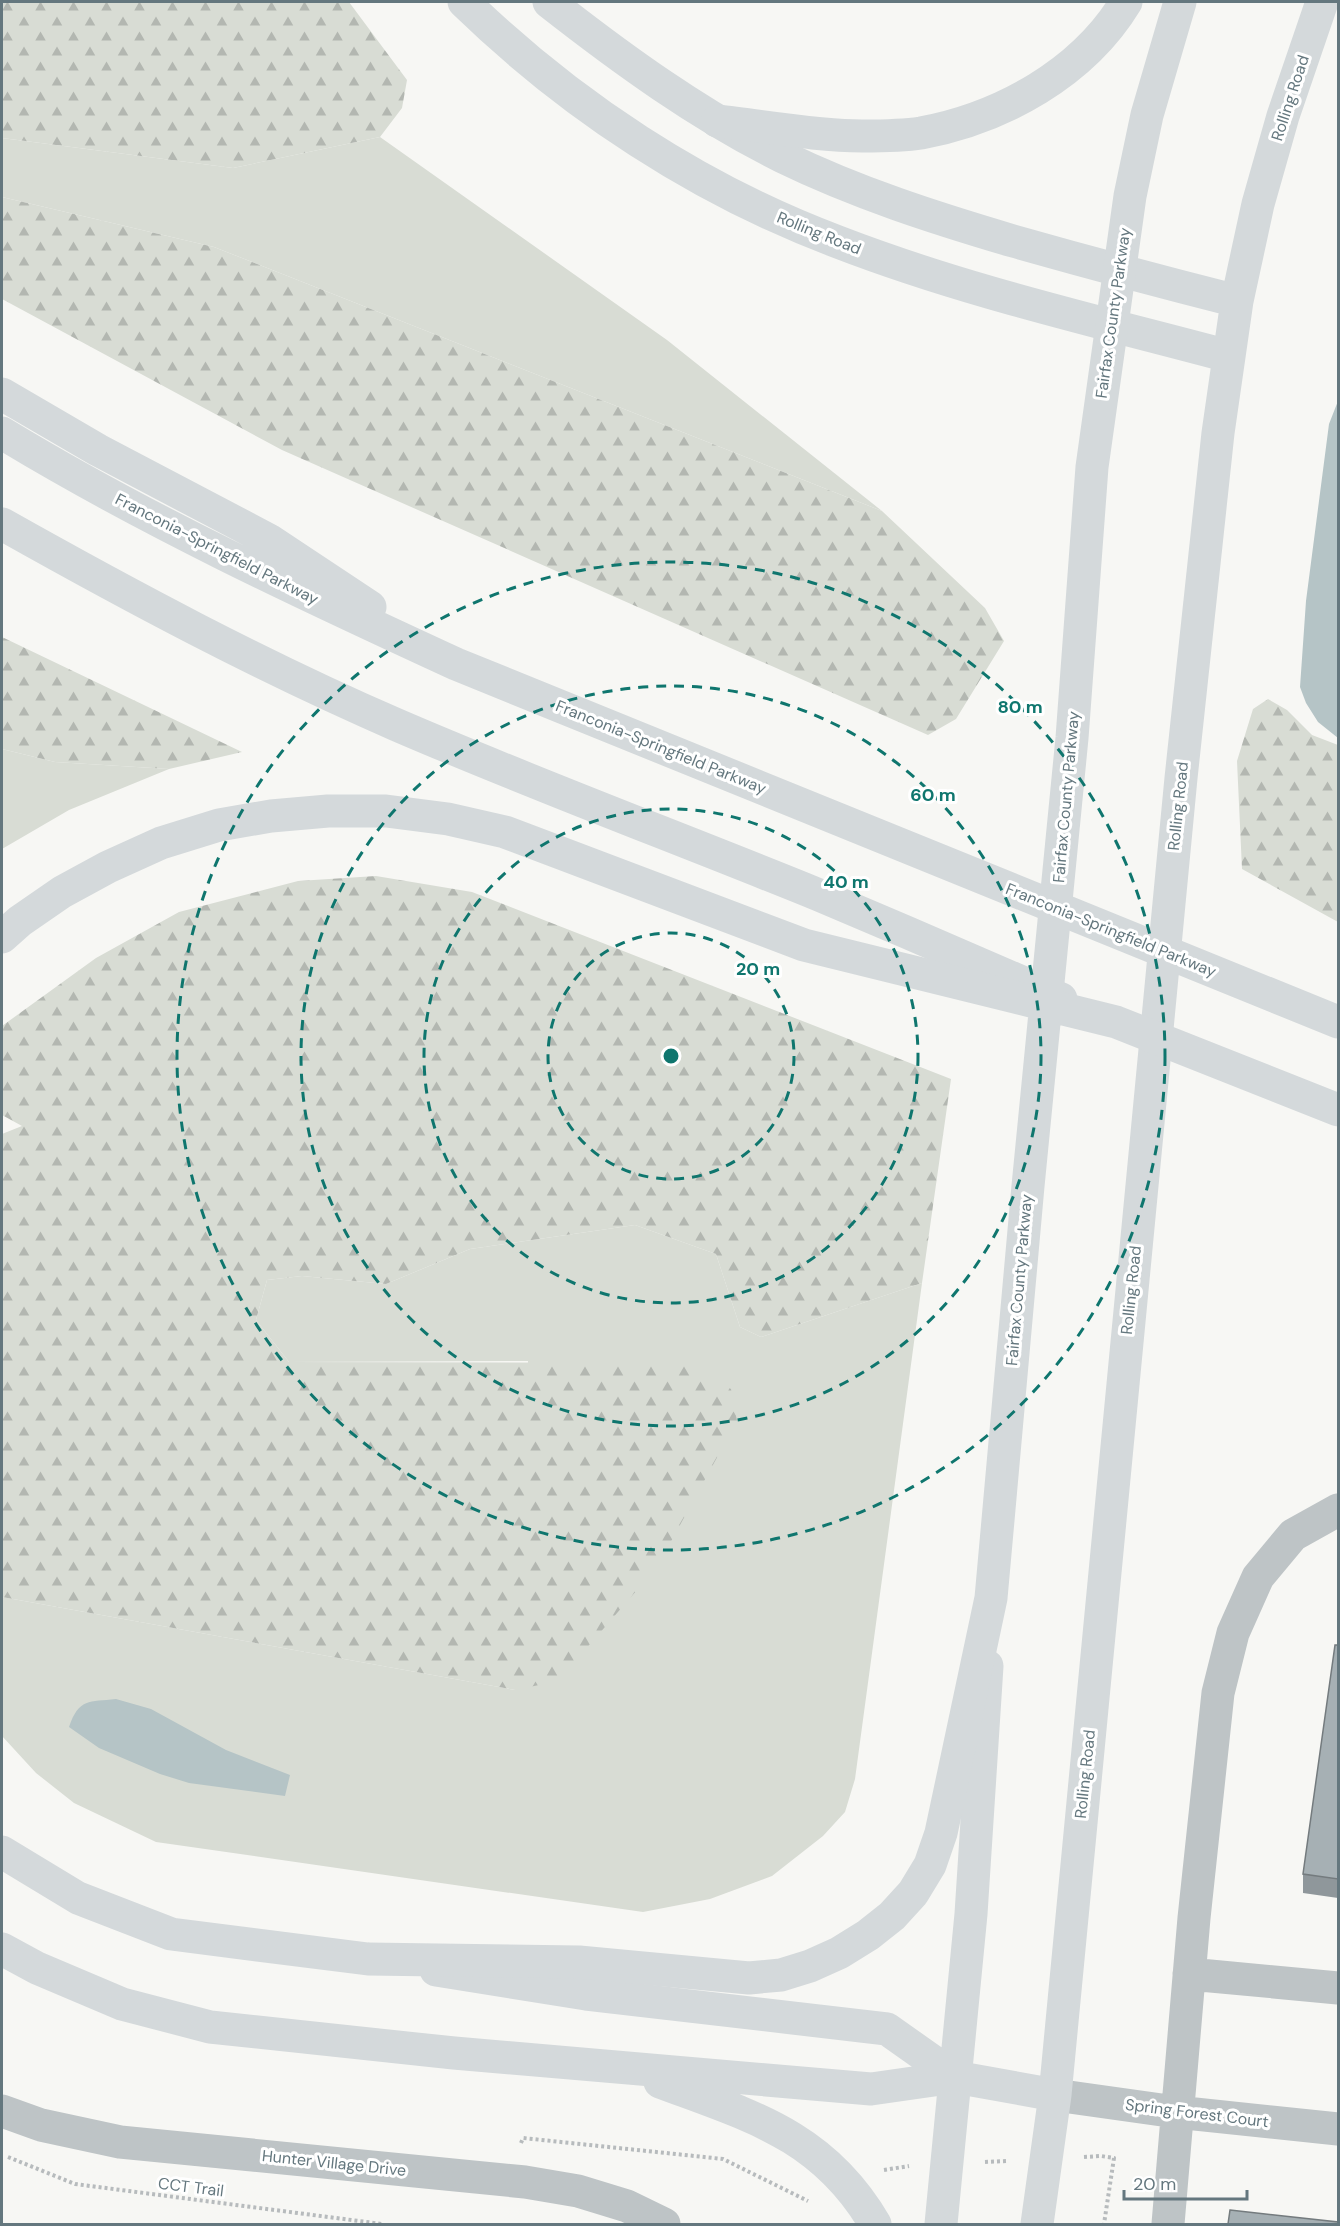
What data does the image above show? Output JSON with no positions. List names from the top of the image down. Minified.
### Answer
{"streets":{"main road":["Rolling Road","Fairfax County Parkway","Franconia-Springfield Parkway"],"street":["Spring Forest Court","Hunter Village Drive"],"path":["CCT Trail"]},"crossings":[["Rolling Road","Fairfax County Parkway"],["Rolling Road","Spring Forest Court"]],"scale_bar":"20 m","rings":["80 m","60 m","40 m","20 m"]}
